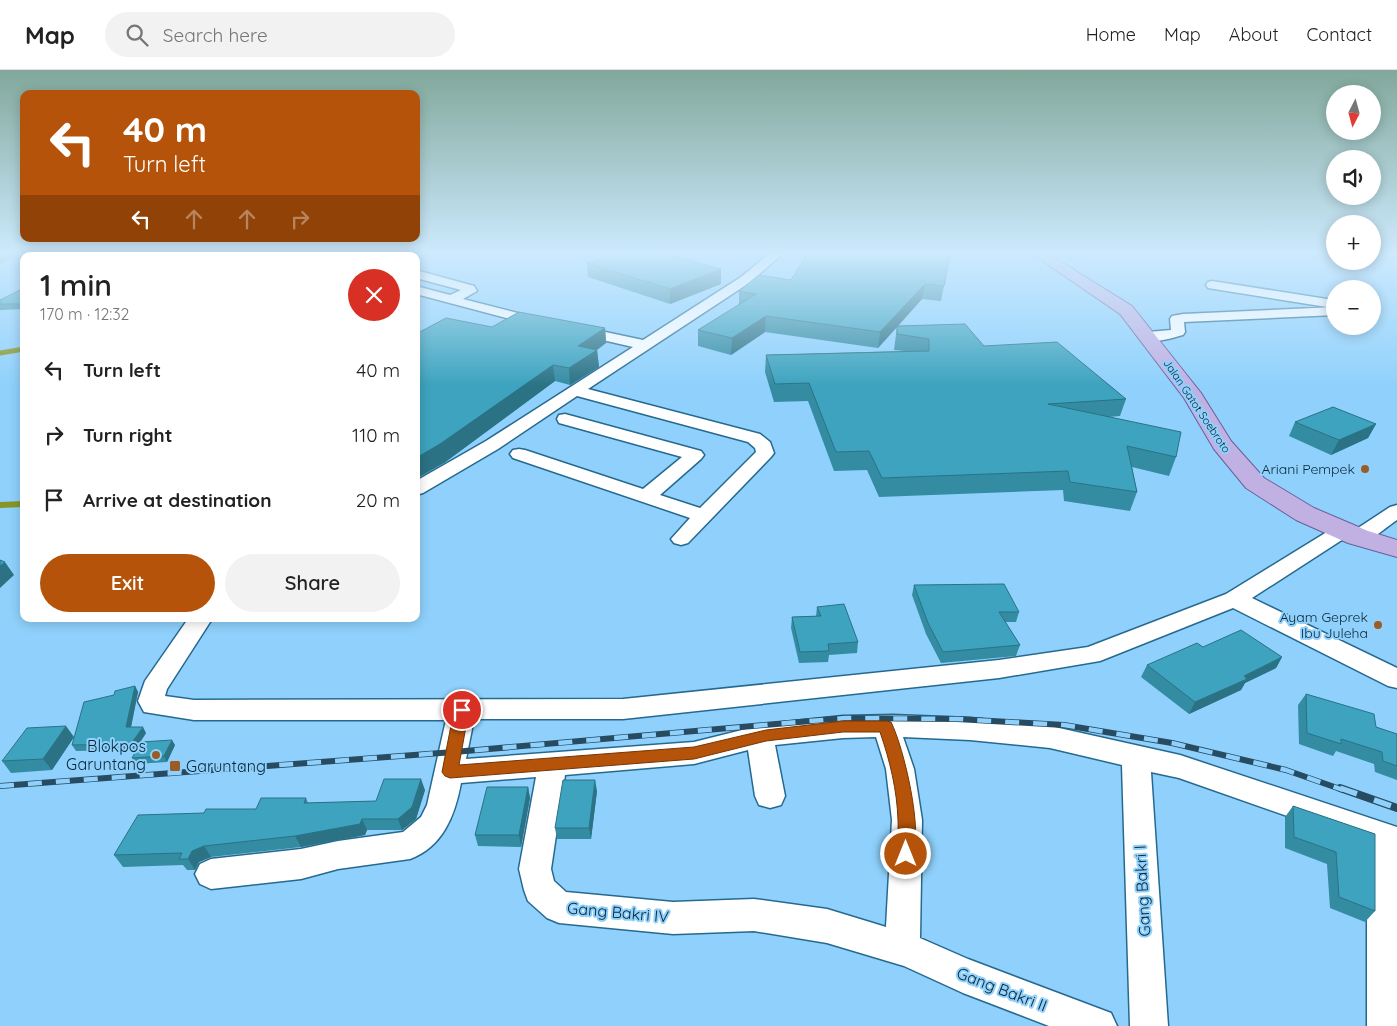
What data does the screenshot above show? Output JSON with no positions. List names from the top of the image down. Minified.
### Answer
{"streets":{"main road":["Jalan Gatot Soebroto"],"street":["Gang Bakri I","Gang Bakri IV","Gang Bakri II"]},"crossings":[["Gang Bakri IV","Gang Bakri II"]],"places":{"other":["Ariani Pempek","Ayam Geprek Ibu Juleha","Blokpos Garuntang"],"transit":["Garuntang"]},"north":"bottom","page":{"header":"Map","search":"Search here","nav":["Home","Map","About","Contact"],"map_buttons":["+","−"],"turn":["40 m","Turn left"],"heading":["1 min","170 m · 12:32"],"list":[{"name":"Turn left","value":"40 m"},{"name":"Turn right","value":"110 m"},{"name":"Arrive at destination","value":"20 m"}],"buttons":["Exit","Share"]}}
